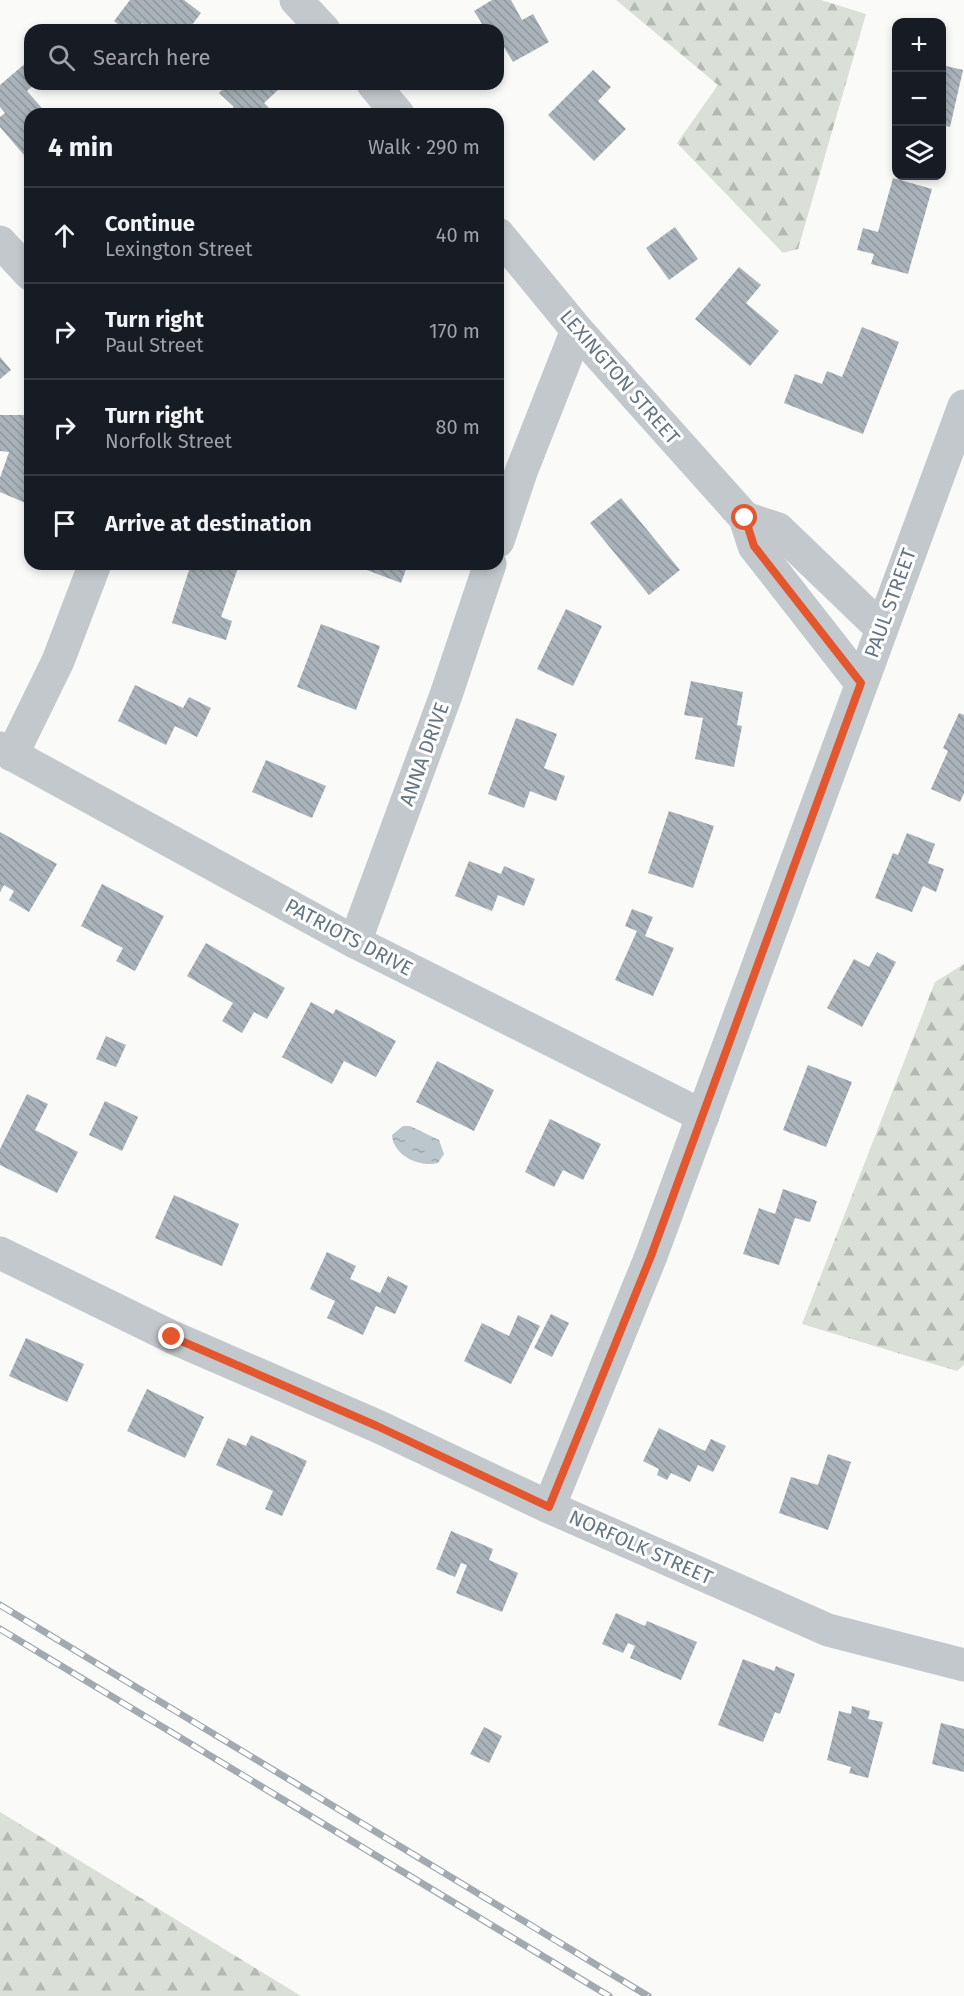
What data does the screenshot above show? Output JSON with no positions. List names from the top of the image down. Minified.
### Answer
{"streets":{"street":["LEXINGTON STREET","PAUL STREET","ANNA DRIVE","PATRIOTS DRIVE","NORFOLK STREET"]},"crossings":[["LEXINGTON STREET","PAUL STREET"],["PAUL STREET","PATRIOTS DRIVE"],["PAUL STREET","NORFOLK STREET"],["ANNA DRIVE","PATRIOTS DRIVE"]],"page":{"map_buttons":["+","−"],"search":"Search here","heading":["4 min","Walk · 290 m"],"list":[["Continue","Lexington Street","40 m"],["Turn right","Paul Street","170 m"],["Turn right","Norfolk Street","80 m"],"Arrive at destination"]}}
